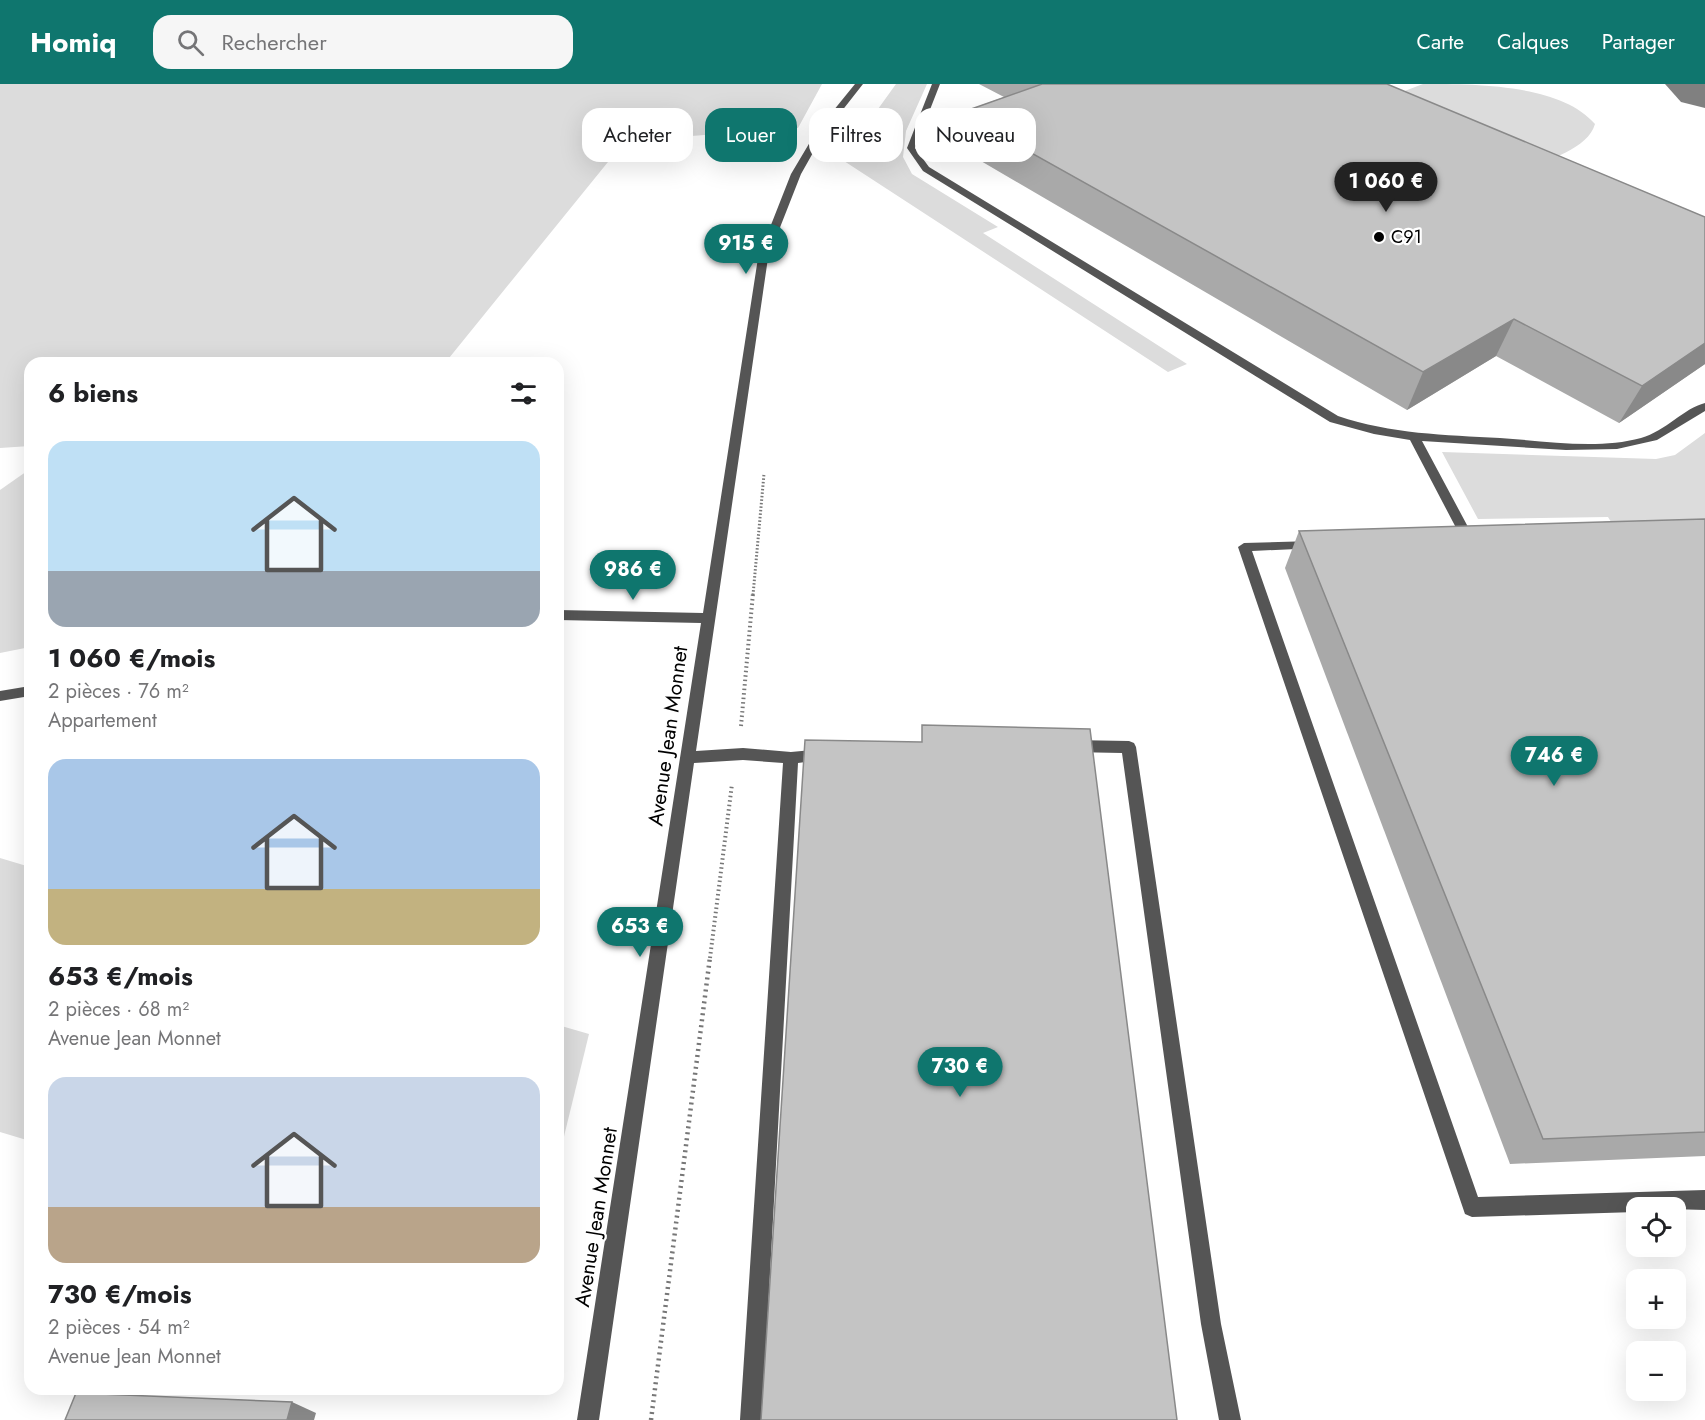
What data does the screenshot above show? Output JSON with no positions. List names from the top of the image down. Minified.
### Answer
{"streets":{"street":["Avenue Jean Monnet"]},"places":["C91"],"page":{"header":"Homiq","search":"Rechercher","nav":["Carte","Calques","Partager"],"chip":["Acheter","Louer","Filtres","Nouveau"],"price":["1 060 €","915 €","986 €","746 €","653 €","730 €"],"heading":"6 biens","list":[{"name":"1 060 €/mois","note":"2 pièces · 76 m² · Appartement"},{"name":"653 €/mois","note":"2 pièces · 68 m² · Avenue Jean Monnet"},{"name":"730 €/mois","note":"2 pièces · 54 m² · Avenue Jean Monnet"}],"map_buttons":["+","−"]}}
